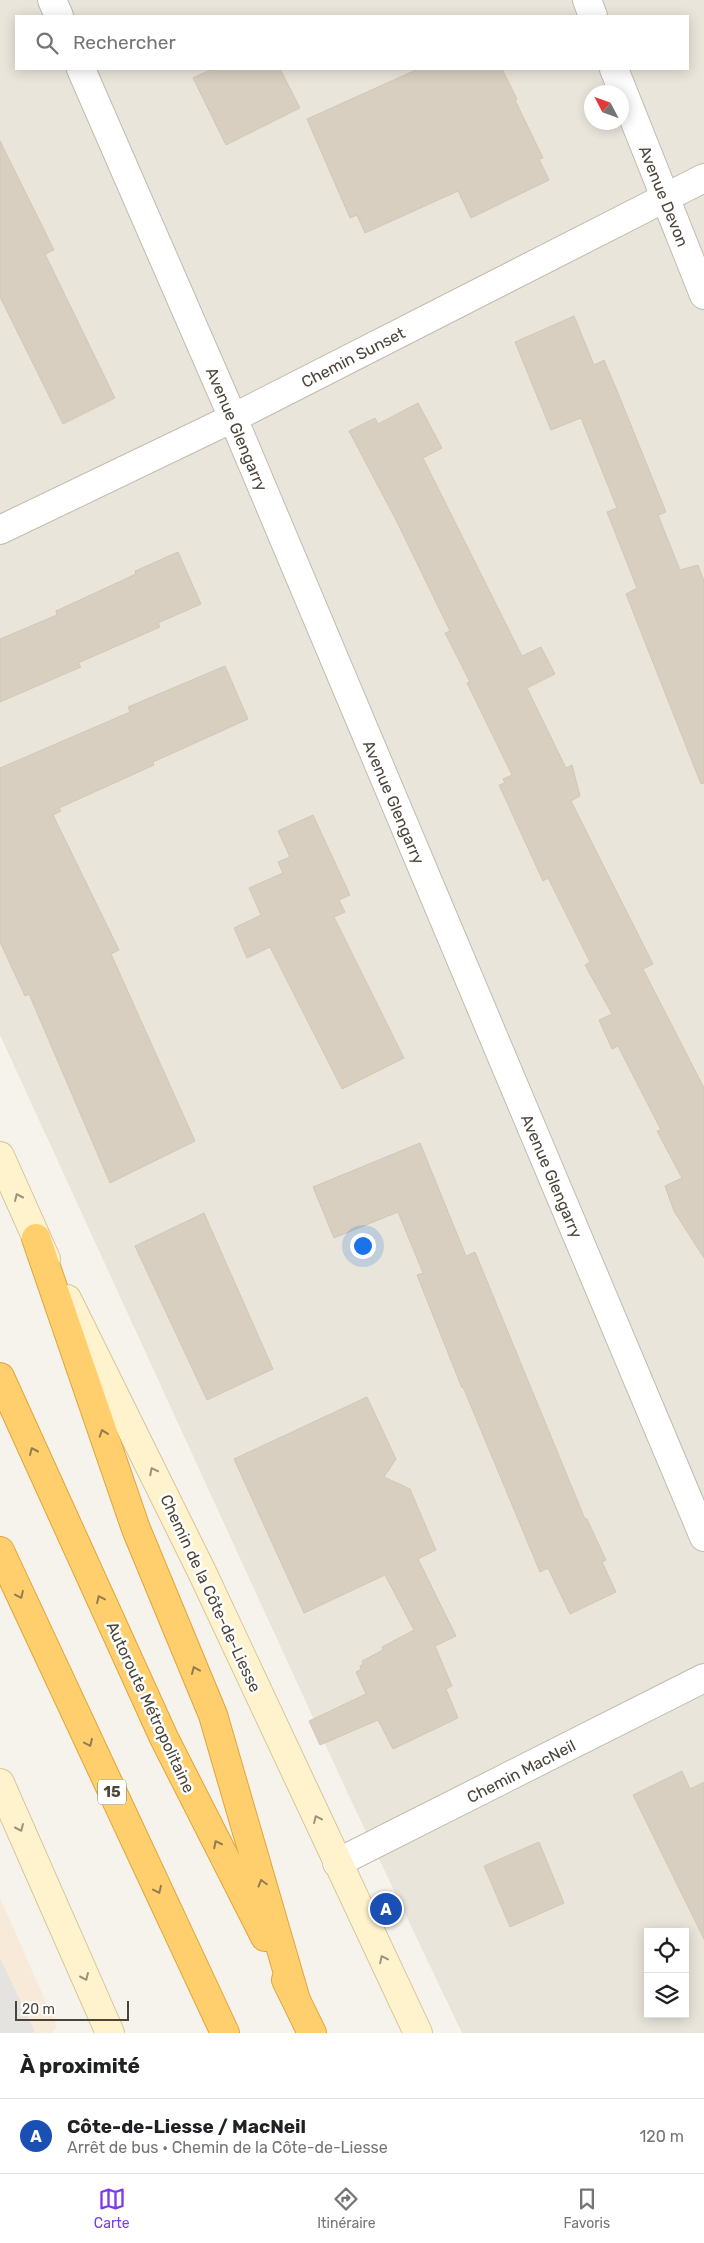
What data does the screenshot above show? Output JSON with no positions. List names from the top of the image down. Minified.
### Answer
{"streets":{"highway":["Autoroute Métropolitaine","15"],"main road":["Chemin de la Côte-de-Liesse"],"street":["Avenue Devon","Chemin Sunset","Avenue Glengarry","Chemin MacNeil"]},"crossings":[["Avenue Devon","Chemin Sunset"],["Chemin Sunset","Avenue Glengarry"],["Chemin de la Côte-de-Liesse","Chemin MacNeil"]],"one_way":["Chemin de la Côte-de-Liesse"],"scale_bar":"20 m","north":"top left","page":{"search":"Rechercher","pins":"A","scale":"20 m","heading":"À proximité","list":[{"mark":"A","name":"Côte-de-Liesse / MacNeil","note":"Arrêt de bus · Chemin de la Côte-de-Liesse","value":"120 m"}],"nav":["Carte","Itinéraire","Favoris"]}}
